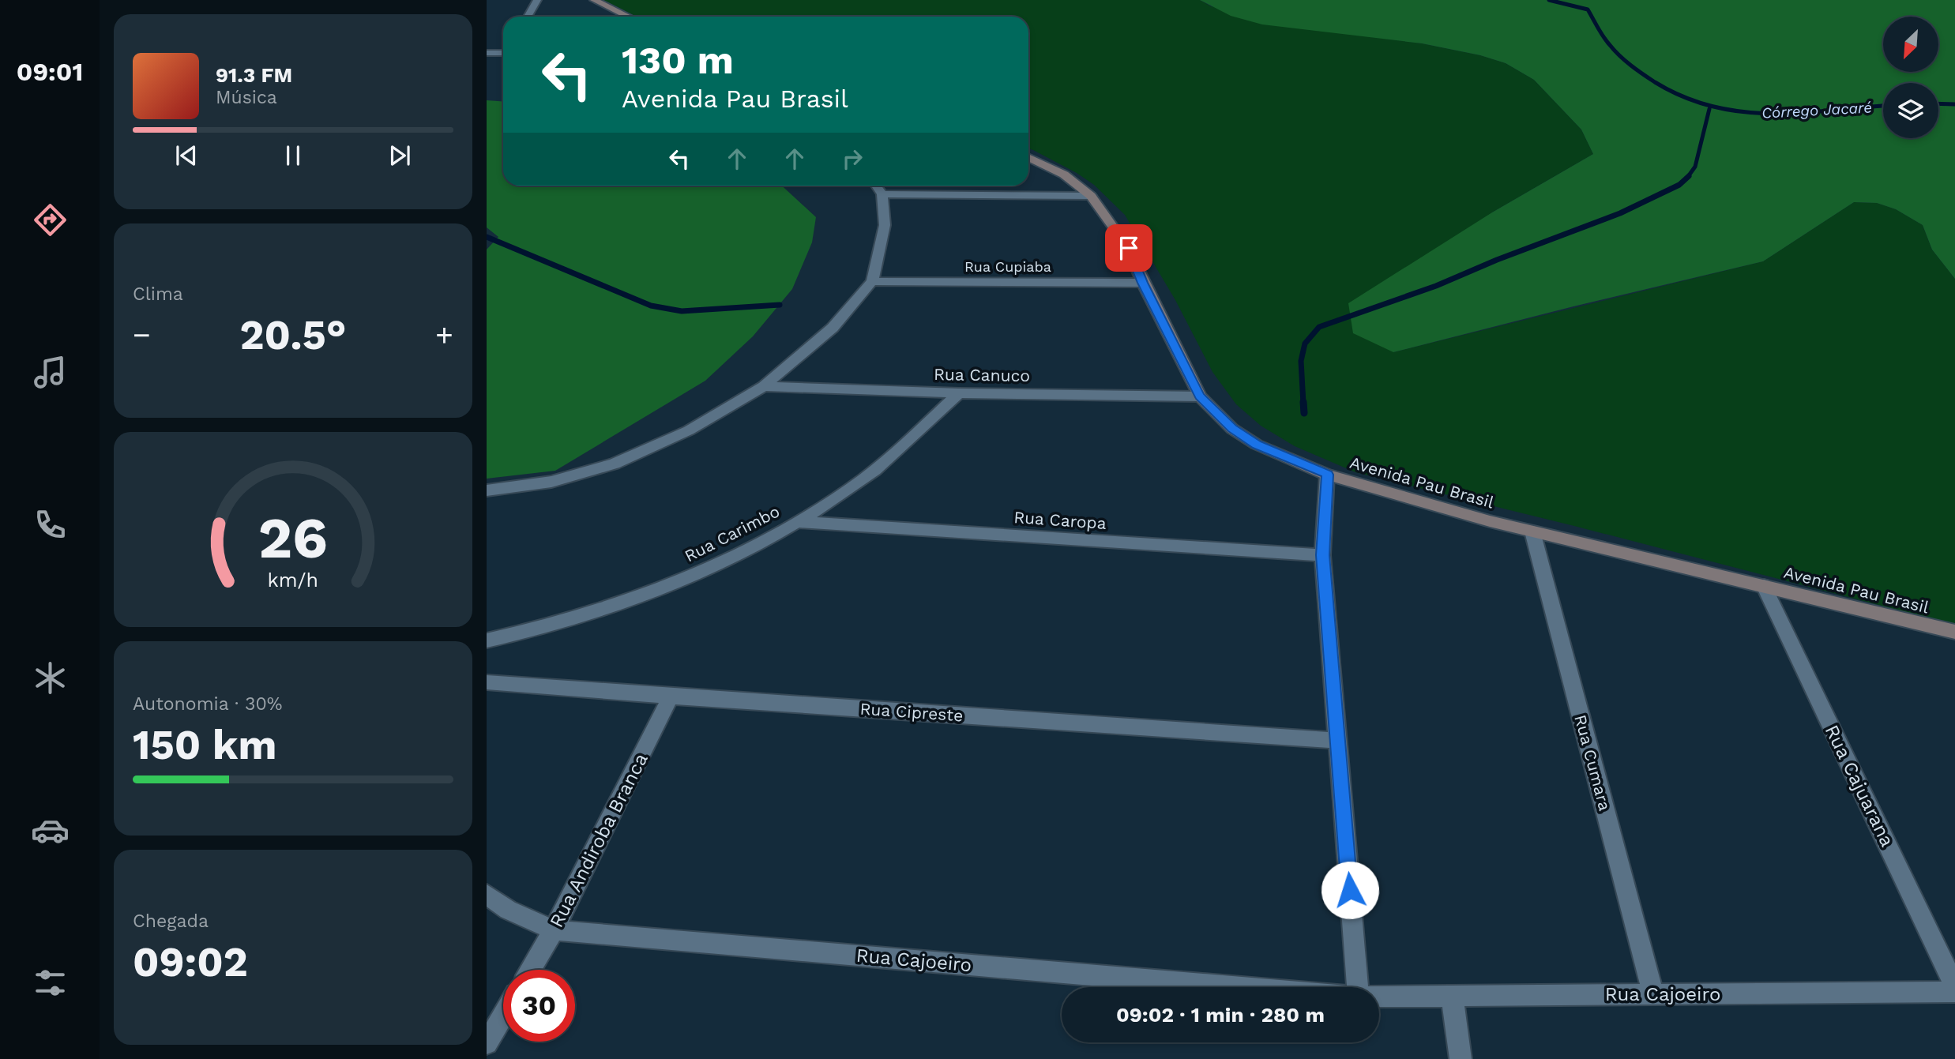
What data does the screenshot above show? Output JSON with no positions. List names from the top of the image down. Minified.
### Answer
{"streets":{"main road":["Avenida Pau Brasil"],"street":["Rua Cupiaba","Rua Canuco","Rua Caropa","Rua Carimbo","Rua Cipreste","Rua Cumara","Rua Cajuarana","Rua Andiroba Branca","Rua Cajoeiro"]},"crossings":[["Rua Cupiaba","Avenida Pau Brasil"],["Rua Canuco","Avenida Pau Brasil"],["Rua Canuco","Rua Carimbo"],["Avenida Pau Brasil","Rua Cumara"],["Avenida Pau Brasil","Rua Cajuarana"],["Rua Caropa","Rua Carimbo"],["Rua Cipreste","Rua Andiroba Branca"],["Rua Cumara","Rua Cajoeiro"],["Rua Andiroba Branca","Rua Cajoeiro"]],"water":["Córrego Jacaré"],"north":"bottom left","page":{"tabs":"09:01","turn":["130 m","Avenida Pau Brasil"],"song":["91.3 FM","Música"],"tile":["Clima",["Autonomia · 30%","150 km"],["Chegada","09:02"]],"heat":["−","20.5°","+"],"limit":"30","trip":"09:02 · 1 min · 280 m","gauge":["26","km/h"]}}
